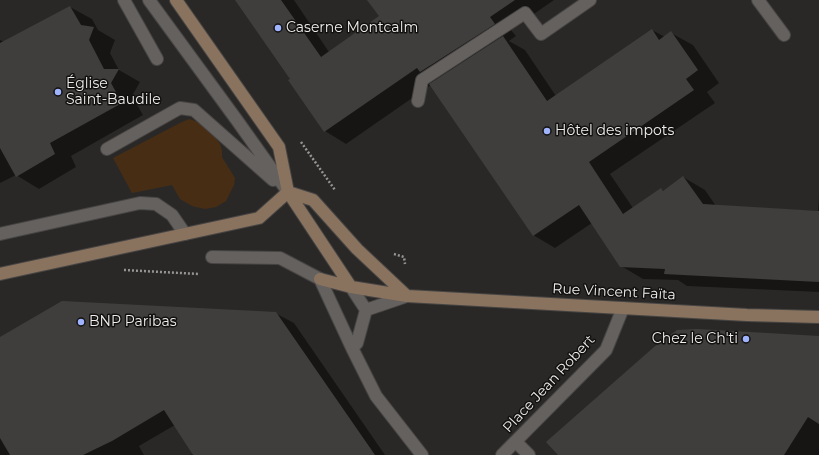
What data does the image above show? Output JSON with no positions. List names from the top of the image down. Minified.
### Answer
{"streets":{"street":["Rue Vincent Faïta","Place Jean Robert"]},"crossings":[["Rue Vincent Faïta","Place Jean Robert"]],"places":["Caserne Montcalm","Église Saint-Baudile","Hôtel des impots","BNP Paribas","Chez le Ch'ti"]}
